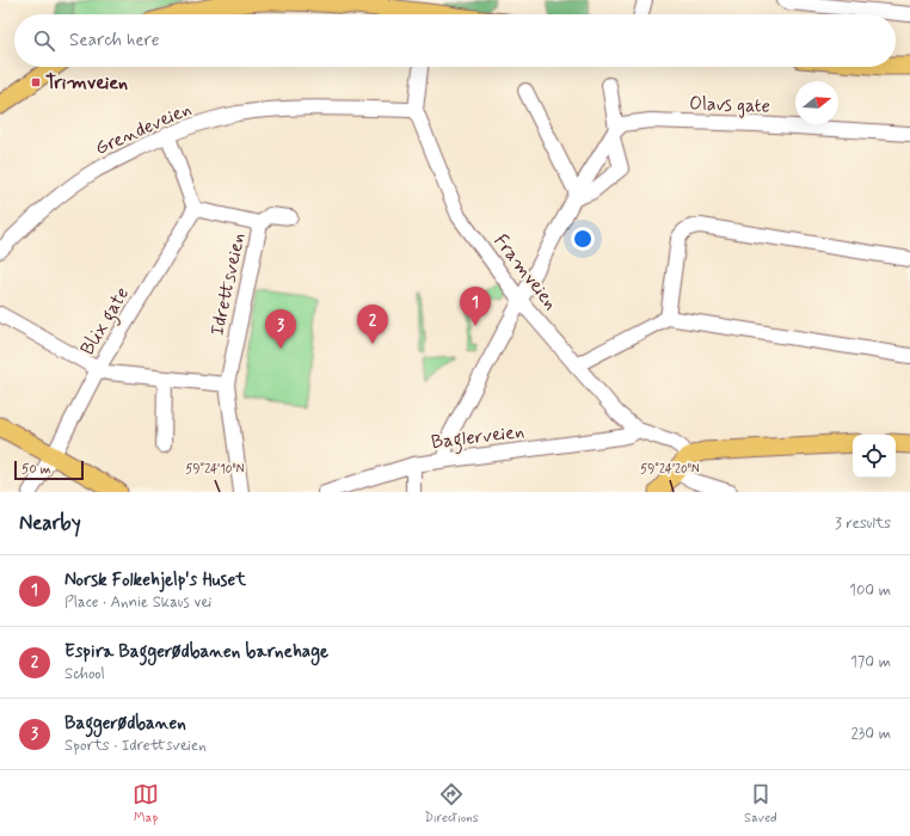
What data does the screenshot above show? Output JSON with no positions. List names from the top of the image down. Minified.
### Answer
{"streets":{"street":["Olavs gate","Grendeveien","Framveien","Idrettsveien","Blix gate","Baglerveien"]},"crossings":[["Grendeveien","Framveien"],["Framveien","Baglerveien"],["Idrettsveien","Blix gate"]],"places":{"transit":["Trimveien"]},"scale_bar":"50 m","north":"right","page":{"search":"Search here","pins":["1","2","3"],"scale":"50 m","heading":["Nearby","3 results"],"list":[{"mark":"1","name":"Norsk Folkehjelp's Huset","note":"Place · Annie Skaus vei","value":"100 m"},{"mark":"2","name":"Espira Baggerødbanen barnehage","note":"School","value":"170 m"},{"mark":"3","name":"Baggerødbanen","note":"Sports · Idrettsveien","value":"230 m"}],"nav":["Map","Directions","Saved"]},"coordinates":["59°24'10\"N","59°24'20\"N"]}
